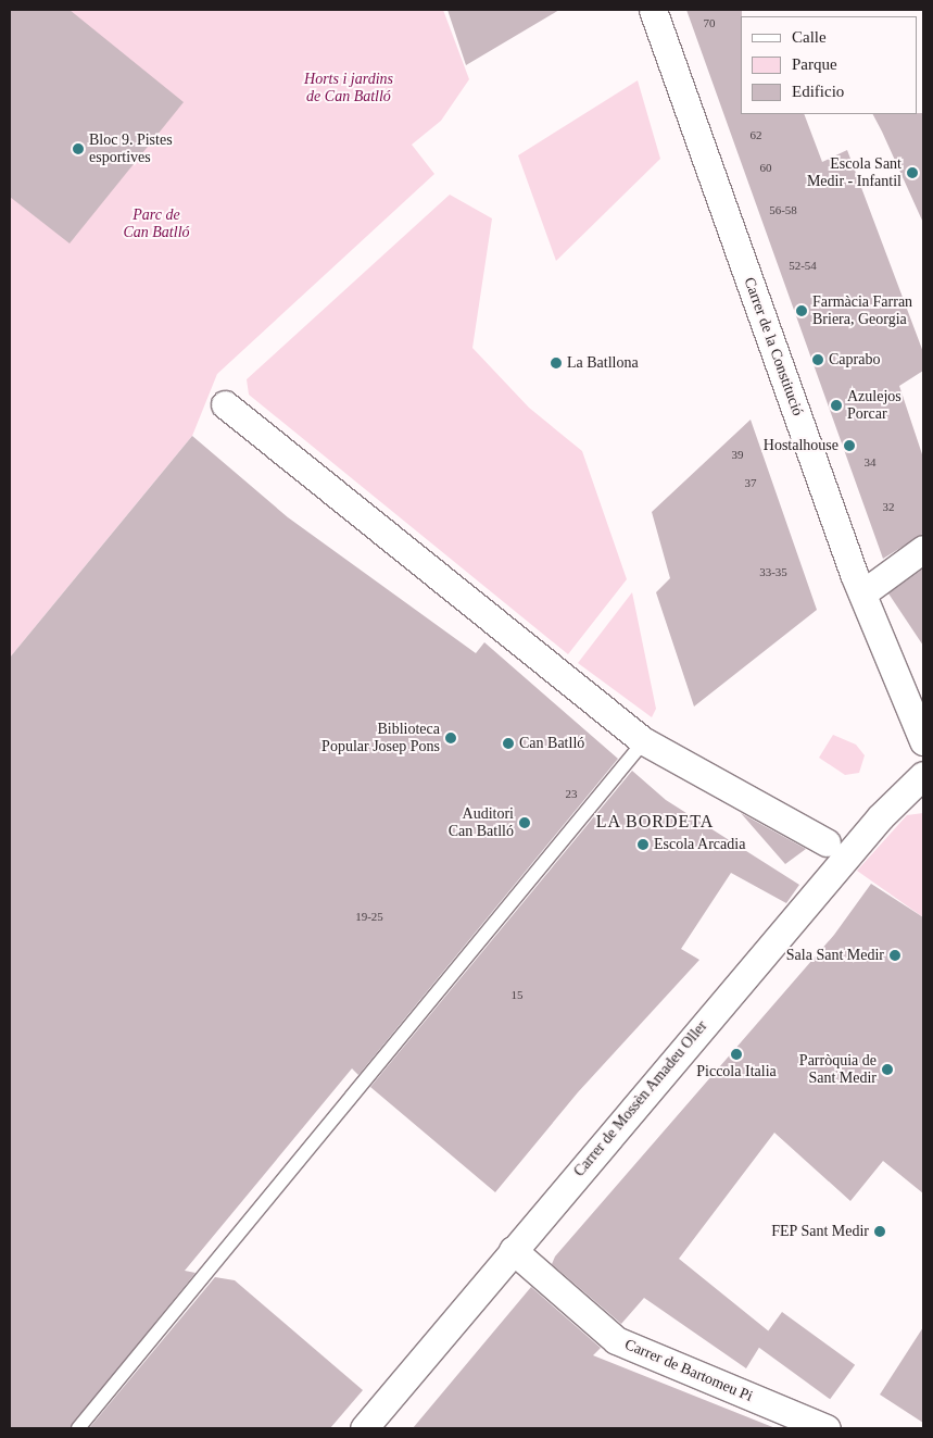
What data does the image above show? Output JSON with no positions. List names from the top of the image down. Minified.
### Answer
{"streets":{"street":["Carrer de la Constitució","Carrer de Mossèn Amadeu Oller","Carrer de Bartomeu Pi"]},"crossings":[["Carrer de Mossèn Amadeu Oller","Carrer de Bartomeu Pi"]],"districts":["LA BORDETA"],"parks":["Horts i jardins de Can Batlló","Parc de Can Batlló"],"places":["Bloc 9. Pistes esportives","Escola Sant Medir - Infantil","Farmàcia Farran Briera, Georgia","Caprabo","La Batllona","Azulejos Porcar","Hostalhouse","Biblioteca Popular Josep Pons","Can Batlló","Auditori Can Batlló","Escola Arcadia","Sala Sant Medir","Piccola Italia","Parròquia de Sant Medir","FEP Sant Medir"],"house_numbers":["70","62","60","56-58","52-54","39","34","37","32","33-35","23","19-25","15"],"legend":["Calle","Parque","Edificio"]}
